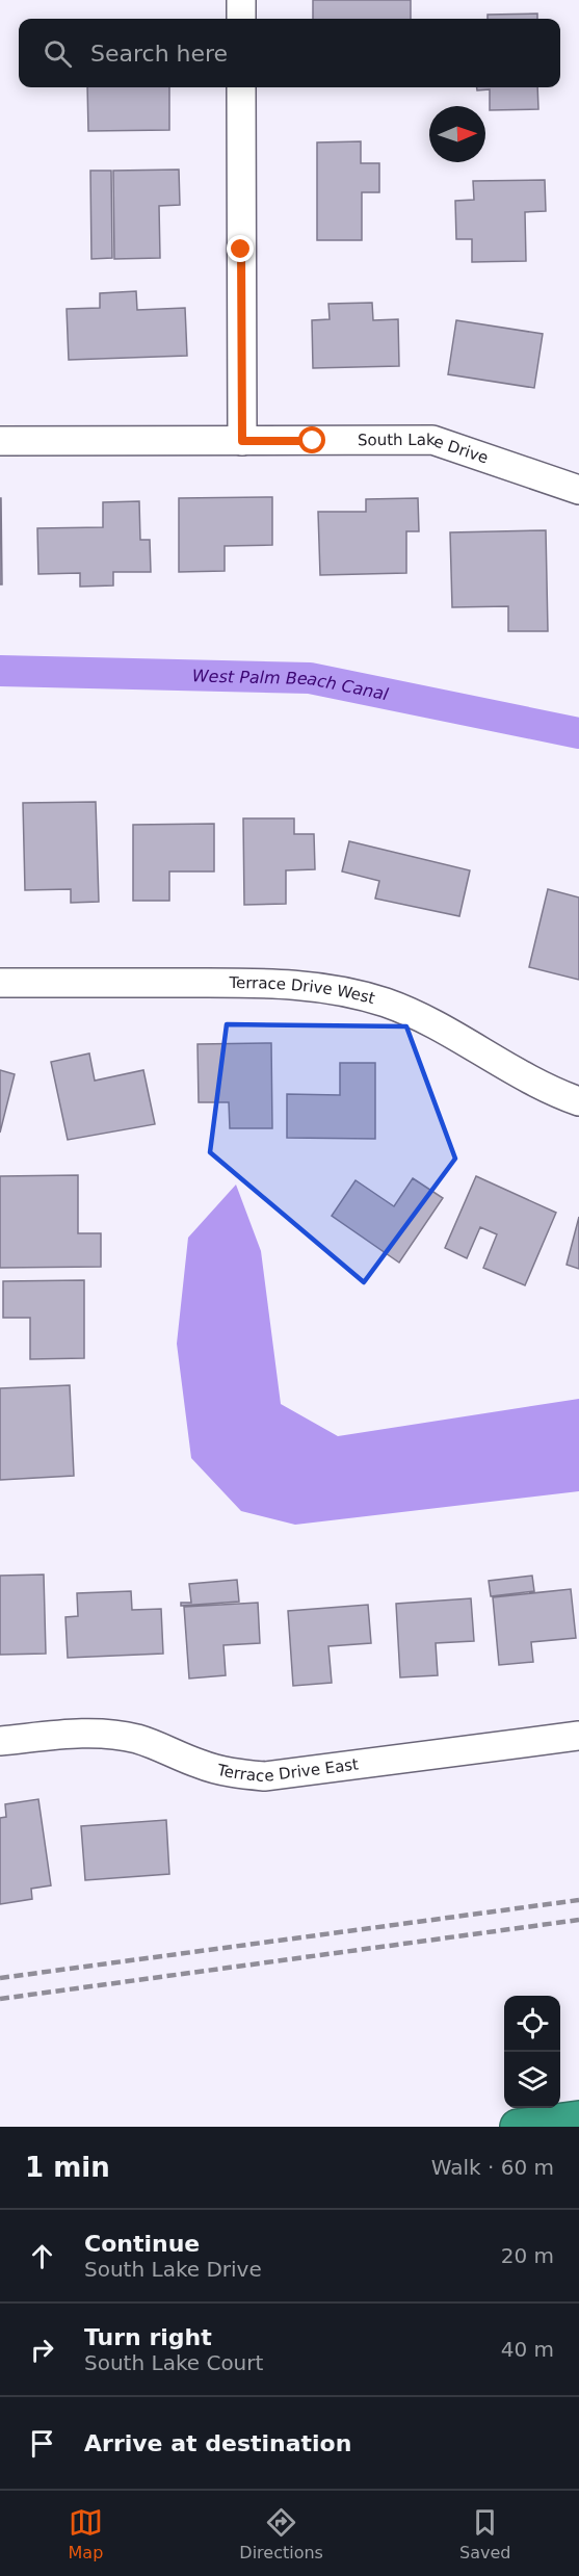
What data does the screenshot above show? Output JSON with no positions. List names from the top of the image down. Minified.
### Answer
{"streets":{"street":["South Lake Drive","Terrace Drive West","Terrace Drive East"]},"water":["West Palm Beach Canal"],"north":"right","page":{"search":"Search here","heading":["1 min","Walk · 60 m"],"list":[["Continue","South Lake Drive","20 m"],["Turn right","South Lake Court","40 m"],"Arrive at destination"],"nav":["Map","Directions","Saved"]}}
